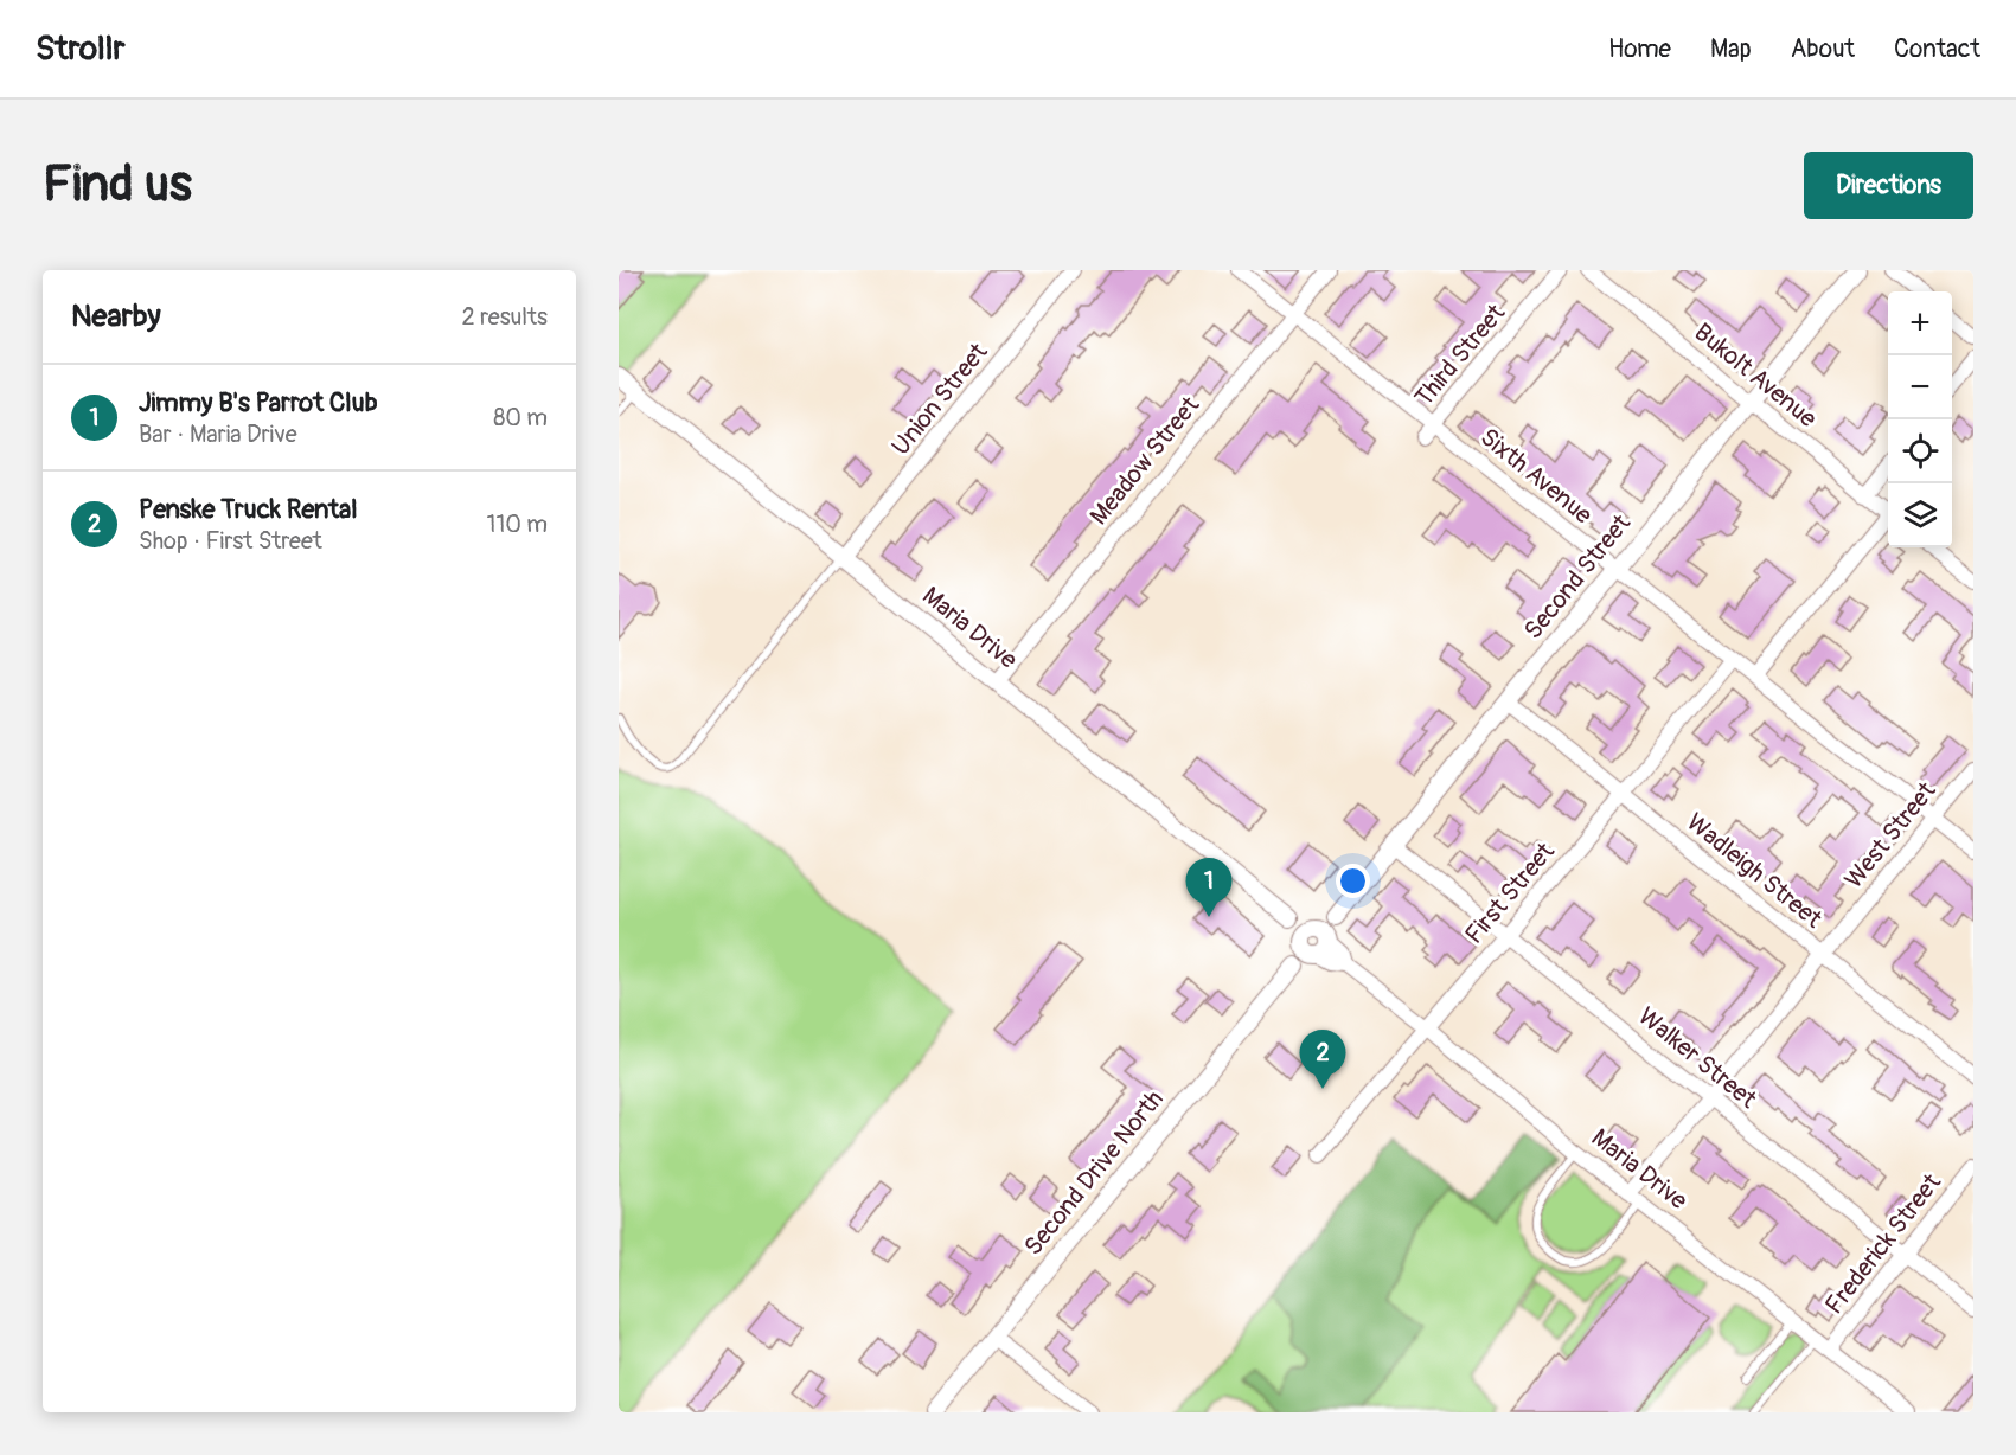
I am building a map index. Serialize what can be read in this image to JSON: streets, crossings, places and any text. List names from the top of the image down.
{
  "streets": {
    "street": [
      "Third Street",
      "Bukolt Avenue",
      "Union Street",
      "Meadow Street",
      "Sixth Avenue",
      "Second Street",
      "Maria Drive",
      "West Street",
      "Wadleigh Street",
      "First Street",
      "Walker Street",
      "Second Drive North",
      "Frederick Street"
    ]
  },
  "crossings": [
    ["Third Street", "Sixth Avenue"],
    ["Bukolt Avenue", "Second Street"],
    ["Union Street", "Maria Drive"],
    ["Meadow Street", "Sixth Avenue"],
    ["Meadow Street", "Maria Drive"],
    ["Sixth Avenue", "Second Street"],
    ["Sixth Avenue", "West Street"],
    ["Sixth Avenue", "First Street"],
    ["Second Street", "Maria Drive"],
    ["Second Street", "Wadleigh Street"],
    ["Second Street", "Walker Street"],
    ["Second Street", "Second Drive North"],
    ["Maria Drive", "West Street"],
    ["Maria Drive", "First Street"],
    ["Maria Drive", "Second Drive North"],
    ["Maria Drive", "Frederick Street"],
    ["West Street", "Wadleigh Street"],
    ["West Street", "Walker Street"],
    ["Wadleigh Street", "First Street"],
    ["First Street", "Walker Street"],
    ["Walker Street", "Frederick Street"]
  ],
  "page": {
    "header": "Strollr",
    "nav": [
      "Home",
      "Map",
      "About",
      "Contact"
    ],
    "buttons": "Directions",
    "title": "Find us",
    "heading": ["Nearby", "2 results"],
    "map_buttons": ["+", "−"],
    "list": [
      {
        "mark": "1",
        "name": "Jimmy B's Parrot Club",
        "note": "Bar · Maria Drive",
        "value": "80 m"
      },
      {
        "mark": "2",
        "name": "Penske Truck Rental",
        "note": "Shop · First Street",
        "value": "110 m"
      }
    ],
    "pins": ["1", "2"]
  }
}
